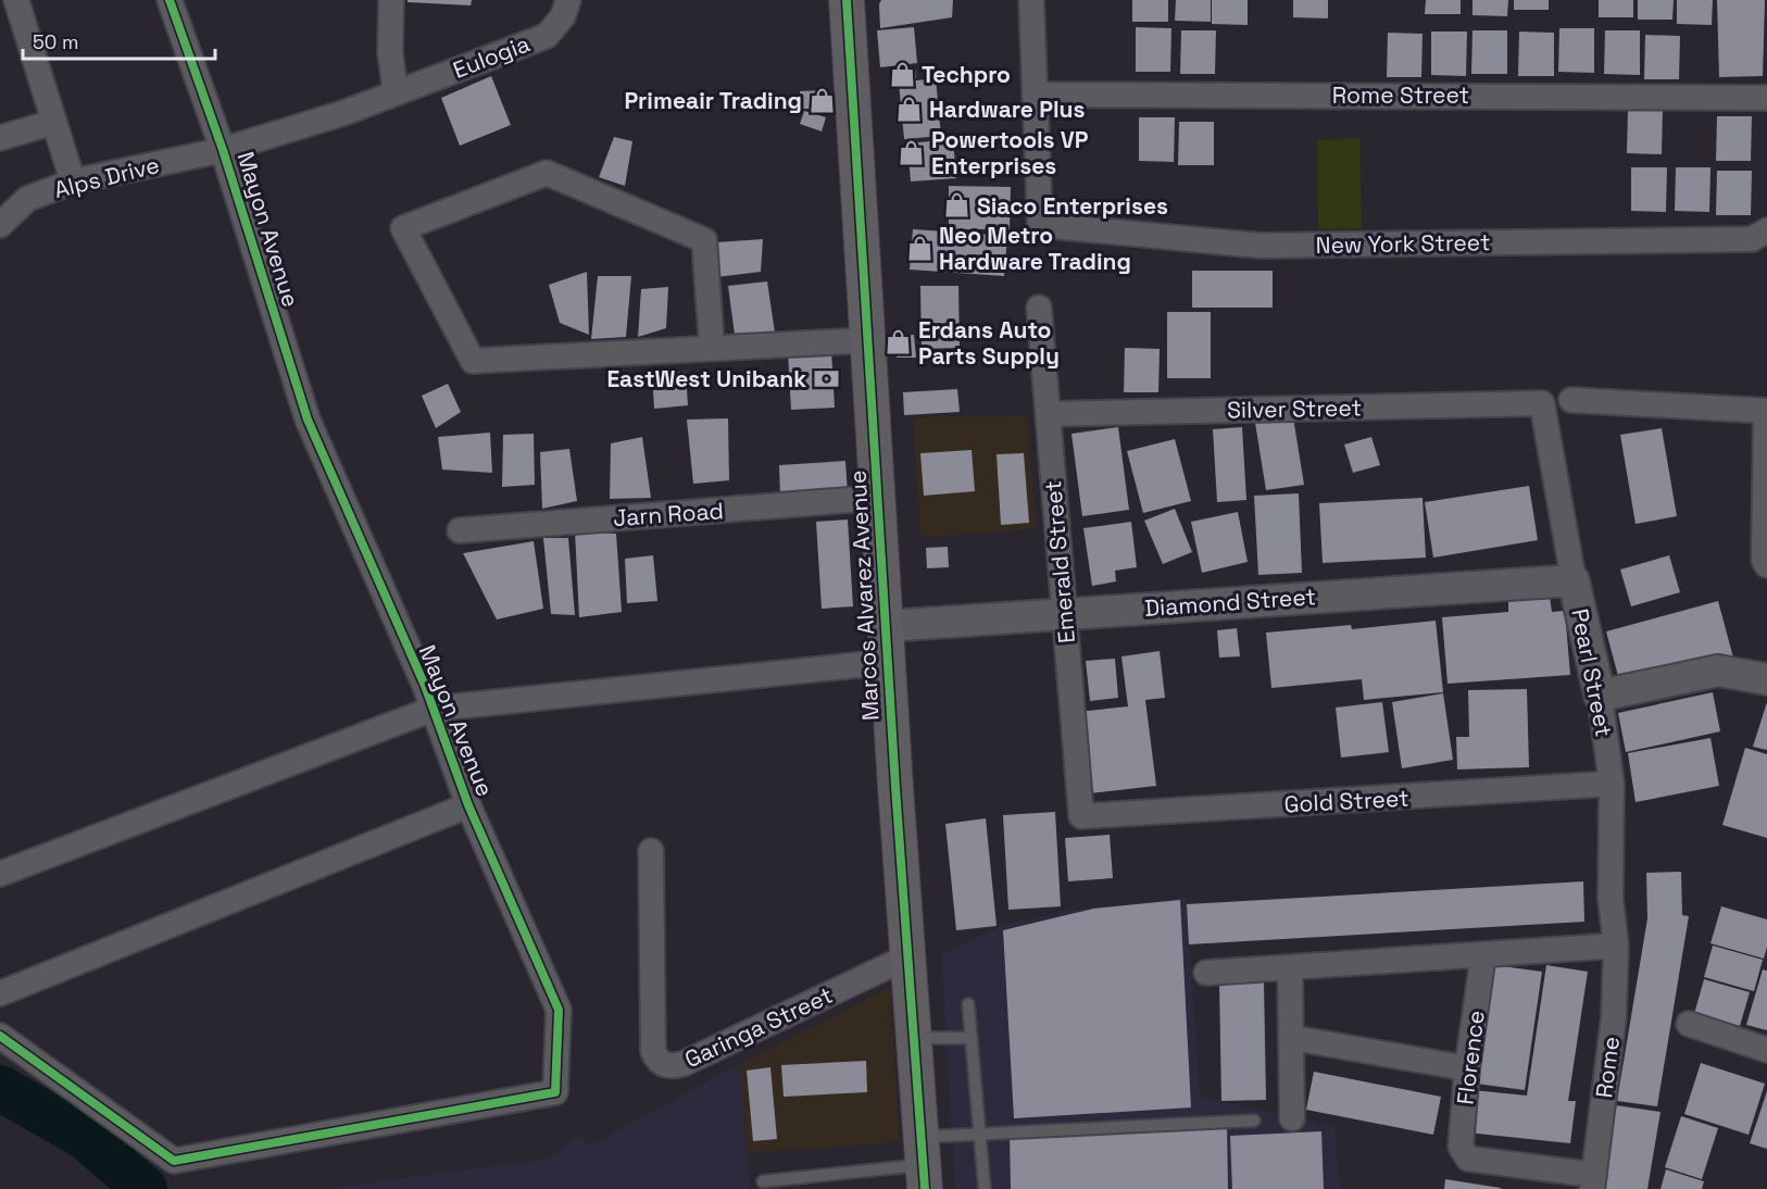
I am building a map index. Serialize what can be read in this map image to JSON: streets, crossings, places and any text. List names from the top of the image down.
{
  "streets": {
    "main road": ["Marcos Alvarez Avenue"],
    "street": [
      "Eulogia",
      "Rome Street",
      "Alps Drive",
      "Mayon Avenue",
      "New York Street",
      "Silver Street",
      "Jarn Road",
      "Emerald Street",
      "Diamond Street",
      "Pearl Street",
      "Gold Street",
      "Garinga Street",
      "Florence",
      "Rome"
    ]
  },
  "crossings": [
    ["Eulogia", "Alps Drive"],
    ["Eulogia", "Mayon Avenue"],
    ["Rome Street", "New York Street"],
    ["Alps Drive", "Mayon Avenue"],
    ["Silver Street", "Emerald Street"],
    ["Silver Street", "Pearl Street"],
    ["Jarn Road", "Marcos Alvarez Avenue"],
    ["Emerald Street", "Diamond Street"],
    ["Emerald Street", "Gold Street"],
    ["Marcos Alvarez Avenue", "Diamond Street"],
    ["Marcos Alvarez Avenue", "Garinga Street"],
    ["Diamond Street", "Pearl Street"],
    ["Pearl Street", "Gold Street"],
    ["Pearl Street", "Rome"],
    ["Florence", "Rome"]
  ],
  "places": {
    "shop": [
      "Techpro",
      "Primeair Trading",
      "Hardware Plus",
      "Powertools VP Enterprises",
      "Siaco Enterprises",
      "Neo Metro Hardware Trading",
      "Erdans Auto Parts Supply"
    ],
    "bank": ["EastWest Unibank"]
  },
  "scale_bar": "50 m"
}
